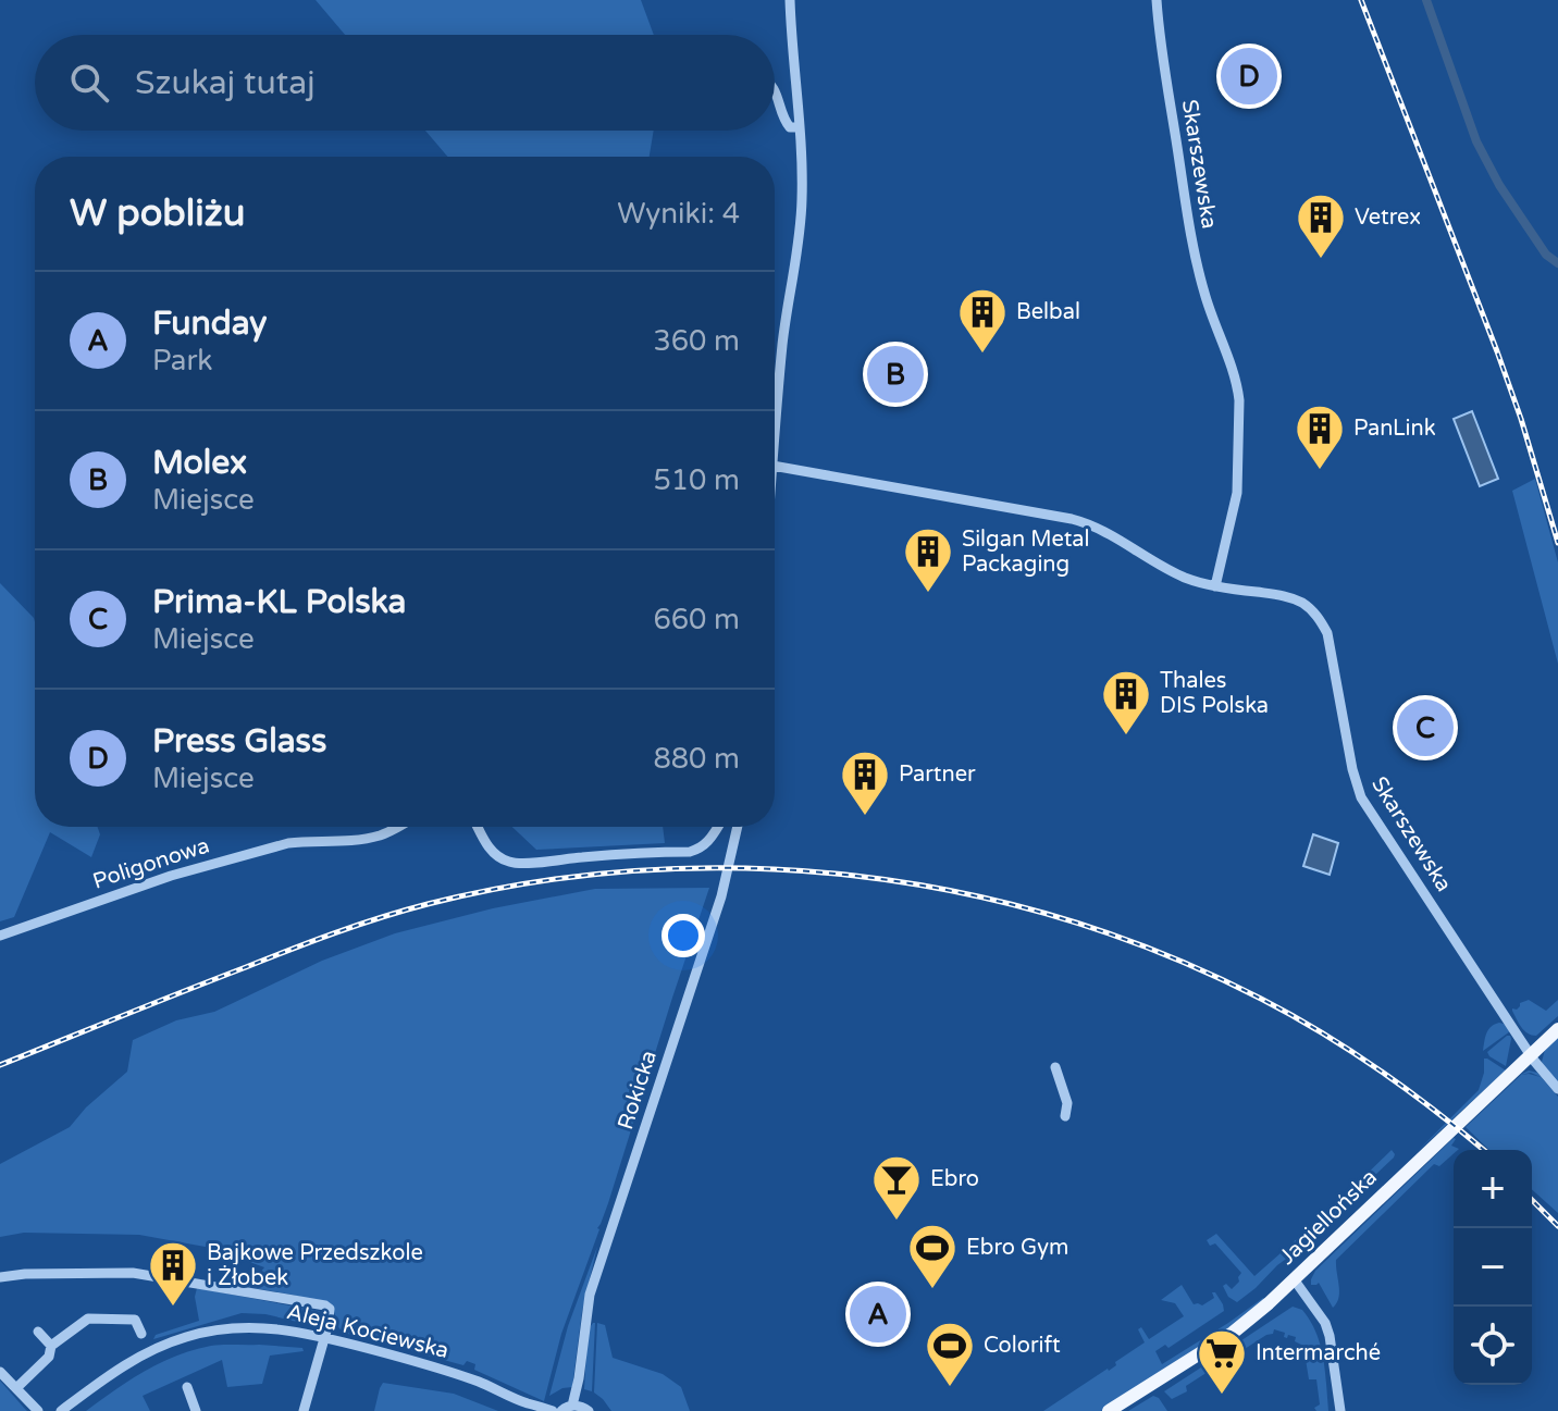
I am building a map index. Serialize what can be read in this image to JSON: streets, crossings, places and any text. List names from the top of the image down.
{
  "streets": {
    "main road": ["Jagiellońska"],
    "street": [
      "Skarszewska",
      "Poligonowa",
      "Rokicka",
      "Aleja Kociewska"
    ]
  },
  "crossings": [
    ["Skarszewska", "Jagiellońska"]
  ],
  "places": {
    "building": [
      "Vetrex",
      "Belbal",
      "PanLink",
      "Silgan Metal Packaging",
      "Thales DIS Polska",
      "Partner",
      "Bajkowe Przedszkole i Żłobek"
    ],
    "bar": ["Ebro"],
    "sports": ["Ebro Gym", "Colorift"],
    "supermarket": ["Intermarché"]
  },
  "page": {
    "search": "Szukaj tutaj",
    "pins": [
      "D",
      "B",
      "C",
      "A"
    ],
    "heading": ["W pobliżu", "Wyniki: 4"],
    "list": [
      {
        "mark": "A",
        "name": "Funday",
        "note": "Park",
        "value": "360 m"
      },
      {
        "mark": "B",
        "name": "Molex",
        "note": "Miejsce",
        "value": "510 m"
      },
      {
        "mark": "C",
        "name": "Prima-KL Polska",
        "note": "Miejsce",
        "value": "660 m"
      },
      {
        "mark": "D",
        "name": "Press Glass",
        "note": "Miejsce",
        "value": "880 m"
      }
    ],
    "map_buttons": ["+", "−"]
  }
}
